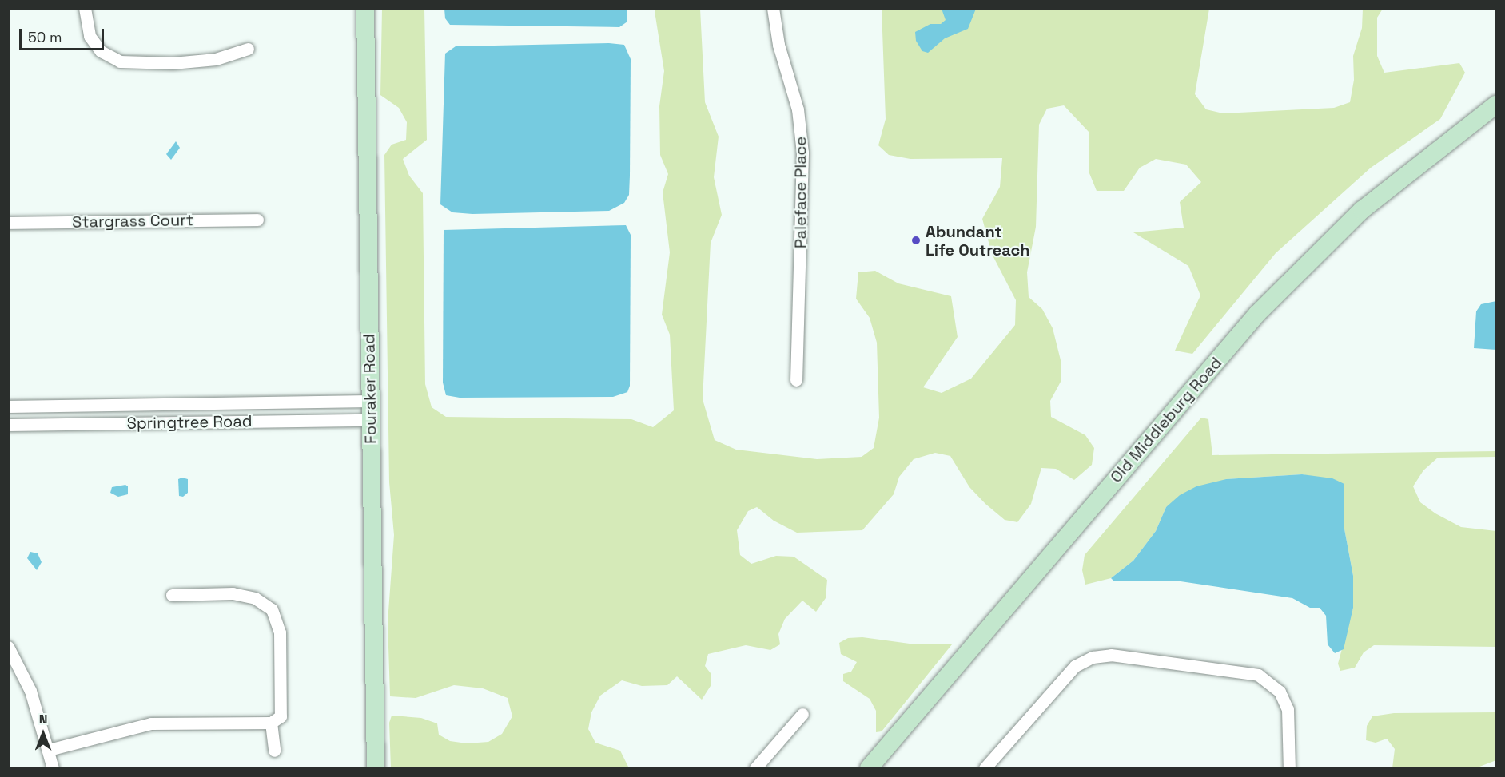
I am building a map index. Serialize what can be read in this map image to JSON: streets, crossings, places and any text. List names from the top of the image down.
{
  "streets": {
    "main road": ["Fouraker Road", "Old Middleburg Road"],
    "street": ["Paleface Place", "Stargrass Court", "Springtree Road"]
  },
  "crossings": [
    ["Fouraker Road", "Springtree Road"]
  ],
  "places": ["Abundant Life Outreach"],
  "scale_bar": "50 m",
  "north": "top"
}
